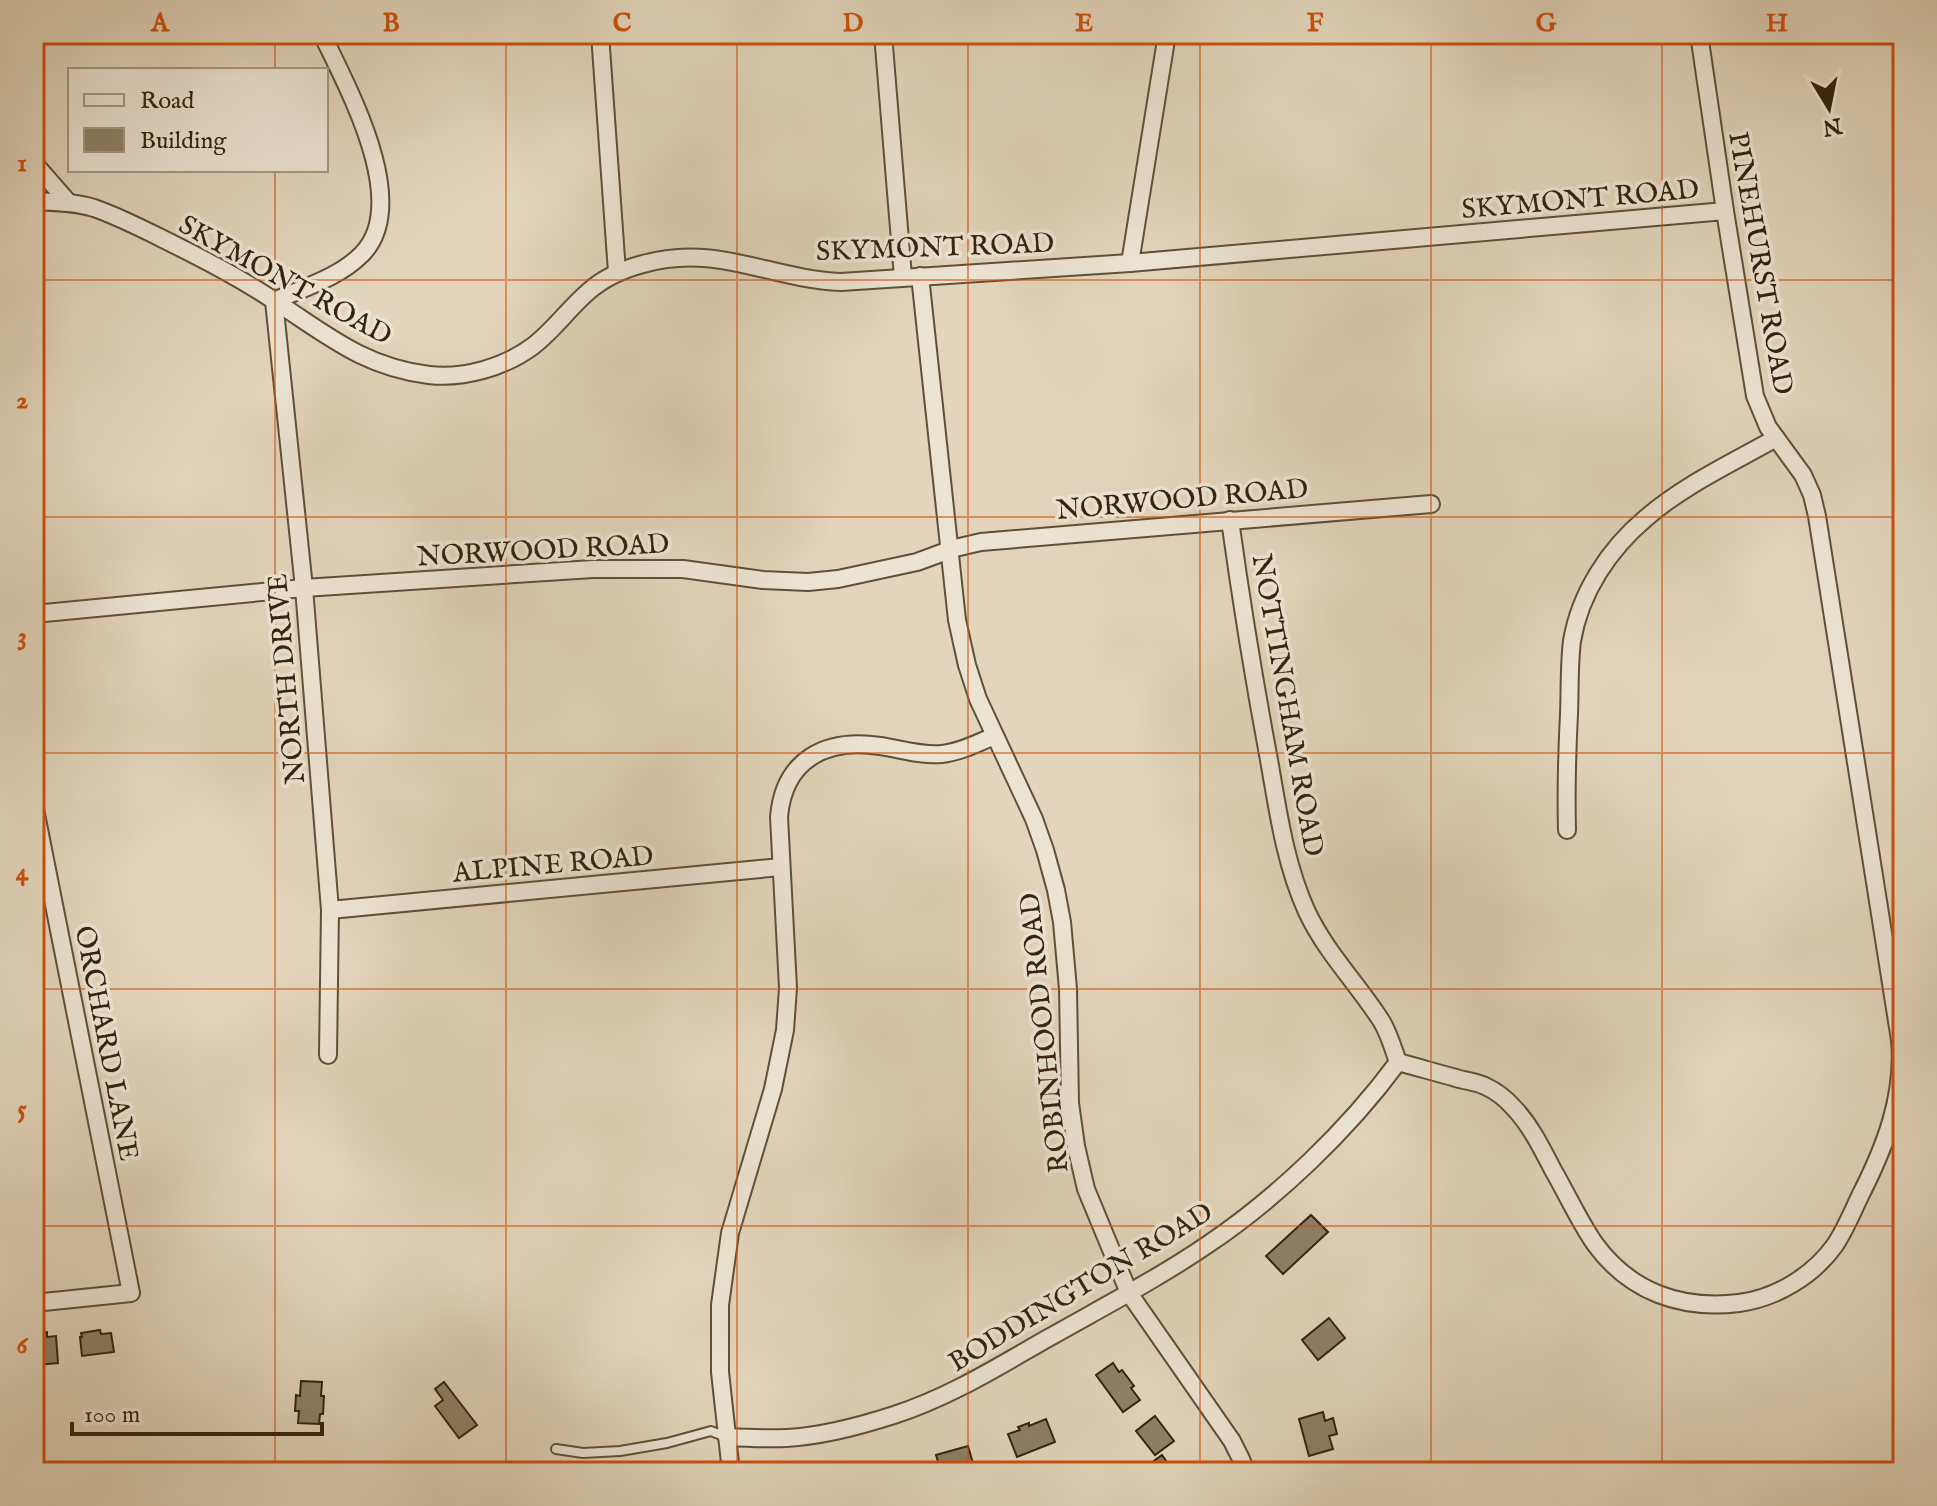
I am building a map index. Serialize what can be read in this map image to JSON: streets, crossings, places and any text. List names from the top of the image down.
{
  "streets": {
    "street": [
      "SKYMONT ROAD",
      "PINEHURST ROAD",
      "NORWOOD ROAD",
      "NORTH DRIVE",
      "NOTTINGHAM ROAD",
      "ALPINE ROAD",
      "ROBINHOOD ROAD",
      "ORCHARD LANE",
      "BODDINGTON ROAD"
    ]
  },
  "crossings": [
    ["SKYMONT ROAD", "PINEHURST ROAD"],
    ["SKYMONT ROAD", "NORTH DRIVE"],
    ["SKYMONT ROAD", "ROBINHOOD ROAD"],
    ["PINEHURST ROAD", "NOTTINGHAM ROAD"],
    ["PINEHURST ROAD", "BODDINGTON ROAD"],
    ["NORWOOD ROAD", "NORTH DRIVE"],
    ["NORWOOD ROAD", "NOTTINGHAM ROAD"],
    ["NORWOOD ROAD", "ROBINHOOD ROAD"],
    ["NORTH DRIVE", "ALPINE ROAD"],
    ["NOTTINGHAM ROAD", "BODDINGTON ROAD"],
    ["ROBINHOOD ROAD", "BODDINGTON ROAD"]
  ],
  "legend": ["Road", "Building"],
  "scale_bar": "100 m",
  "north": "bottom",
  "grid": {
    "columns": [
      "A",
      "B",
      "C",
      "D",
      "E",
      "F",
      "G",
      "H"
    ],
    "rows": [
      "1",
      "2",
      "3",
      "4",
      "5",
      "6"
    ]
  }
}
